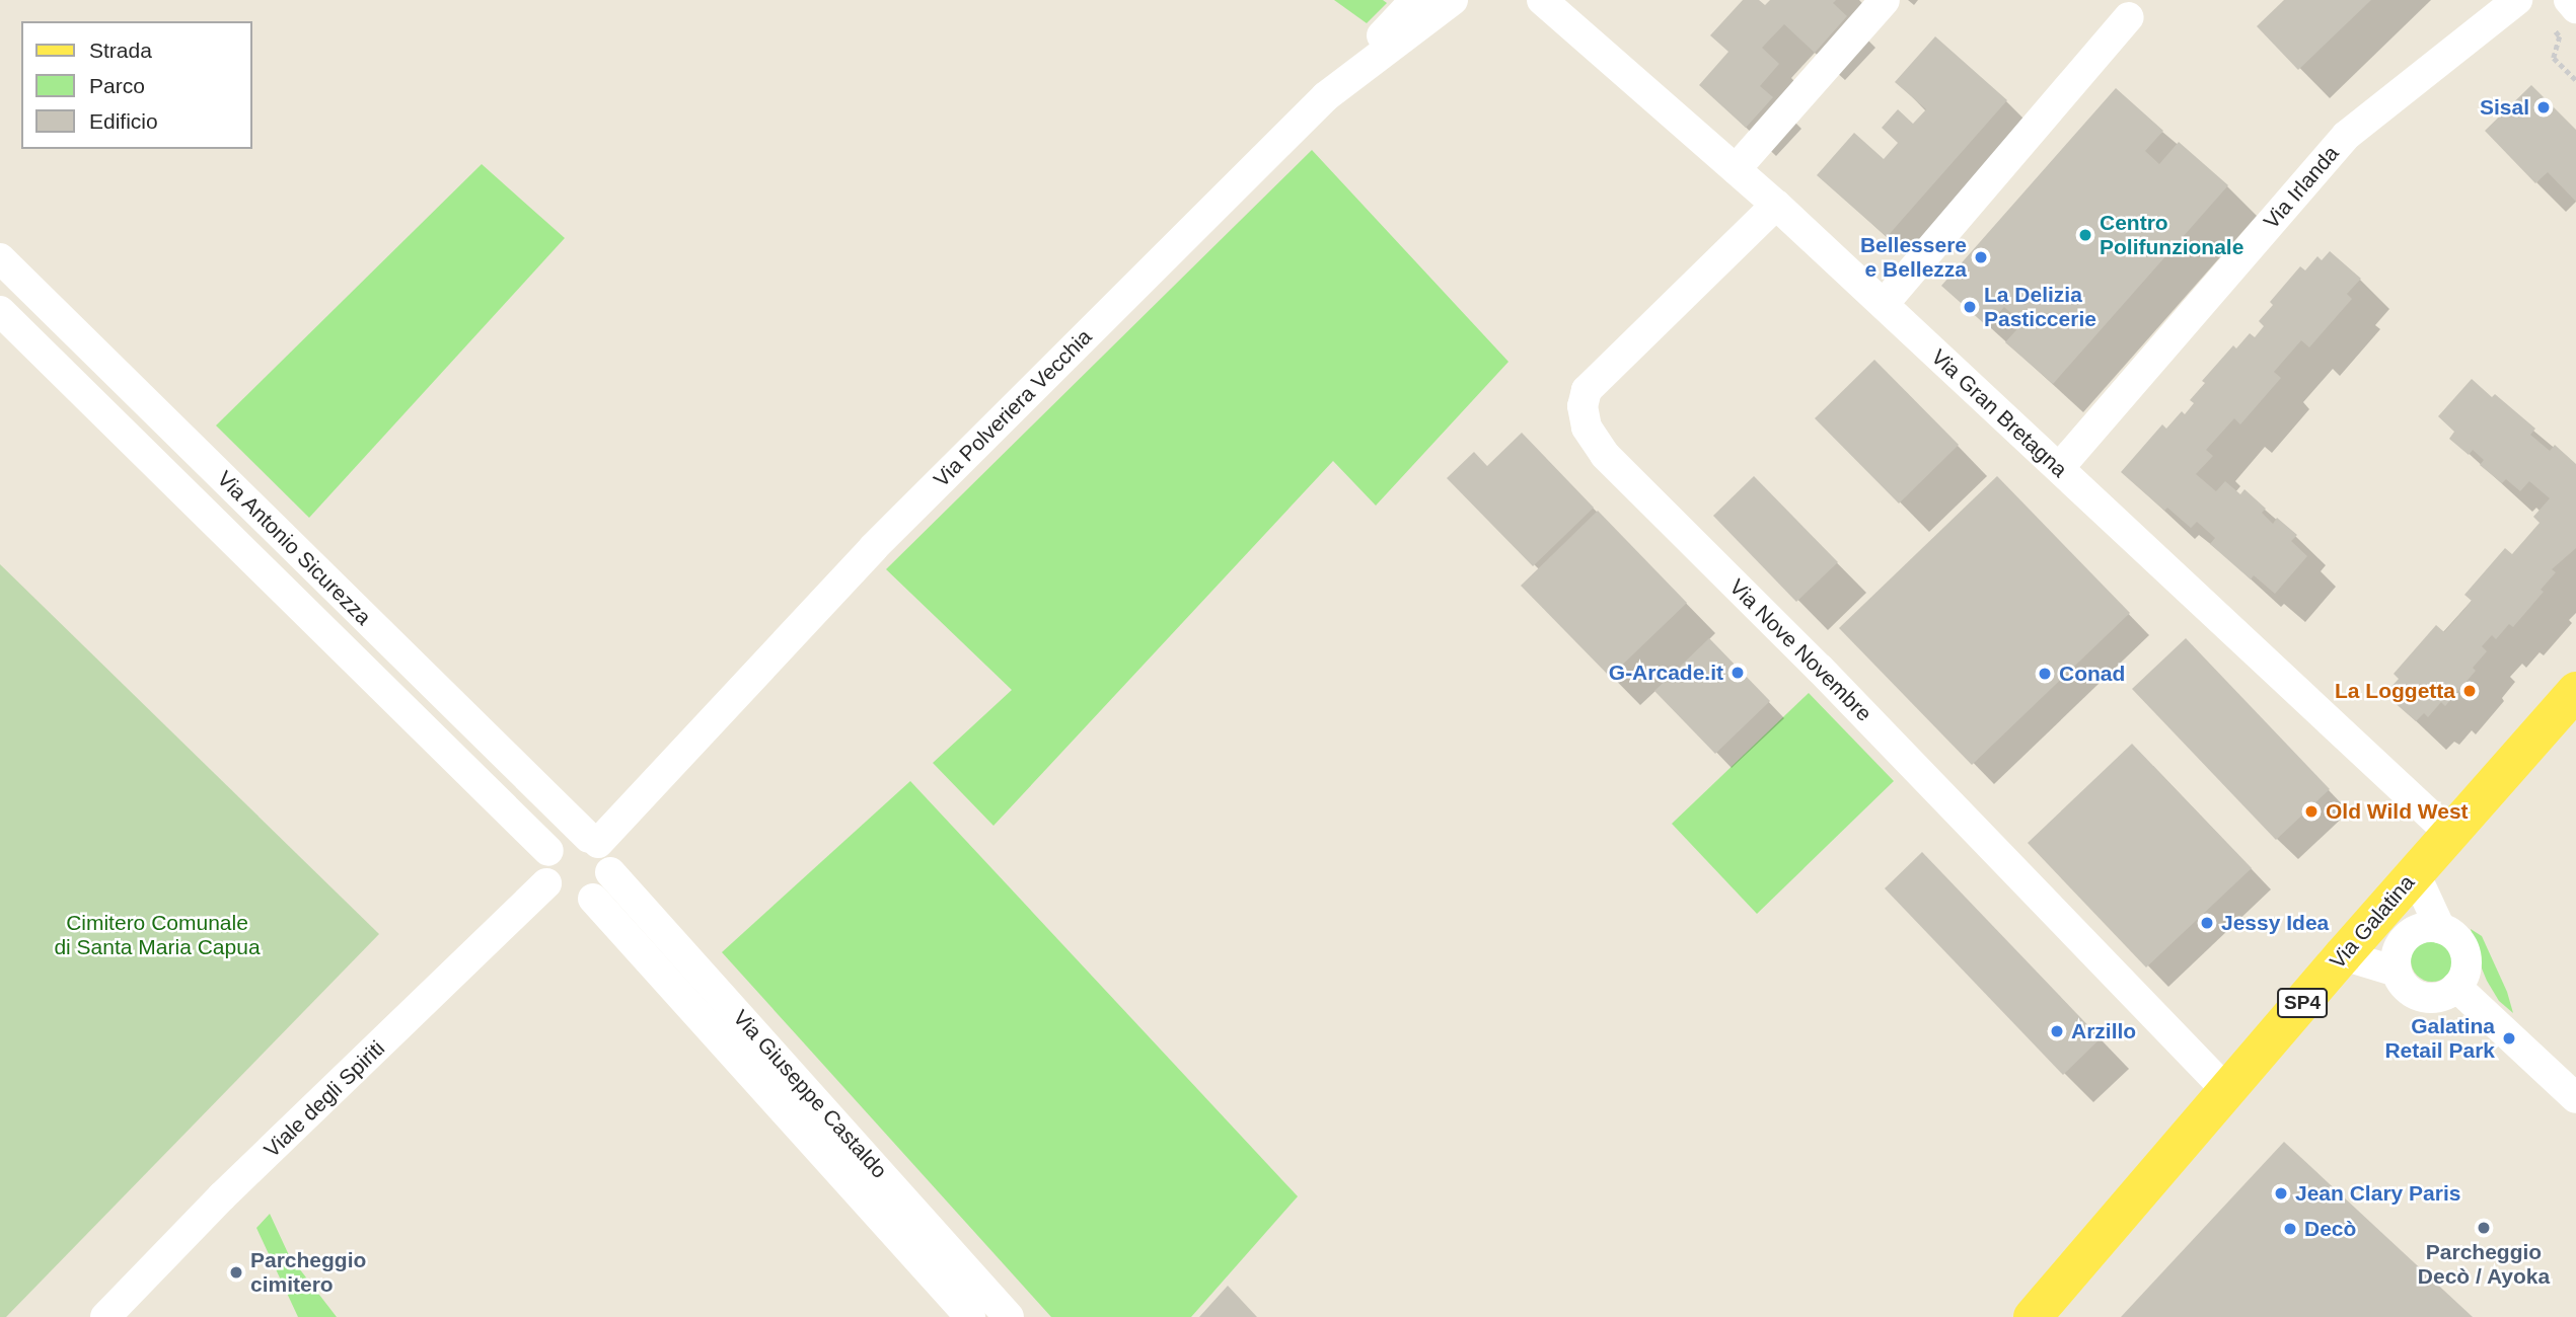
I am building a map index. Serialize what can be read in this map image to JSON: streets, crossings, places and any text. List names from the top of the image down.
{
  "streets": {
    "main road": ["Via Galatina", "SP4"],
    "street": [
      "Via Irlanda",
      "Via Polveriera Vecchia",
      "Via Gran Bretagna",
      "Via Antonio Sicurezza",
      "Via Nove Novembre",
      "Via Giuseppe Castaldo",
      "Viale degli Spiriti"
    ]
  },
  "crossings": [
    ["Via Irlanda", "Via Gran Bretagna"],
    ["Via Polveriera Vecchia", "Via Antonio Sicurezza"],
    ["Via Polveriera Vecchia", "Via Giuseppe Castaldo"],
    ["Via Polveriera Vecchia", "Viale degli Spiriti"],
    ["Via Gran Bretagna", "Via Nove Novembre"],
    ["Via Gran Bretagna", "Via Galatina"],
    ["Via Antonio Sicurezza", "Via Giuseppe Castaldo"],
    ["Via Antonio Sicurezza", "Viale degli Spiriti"],
    ["Via Nove Novembre", "Via Galatina"],
    ["Via Giuseppe Castaldo", "Viale degli Spiriti"]
  ],
  "parks": ["Cimitero Comunale di Santa Maria Capua"],
  "places": [
    "Sisal",
    "Centro Polifunzionale",
    "Bellessere e Bellezza",
    "La Delizia Pasticcerie",
    "G-Arcade.it",
    "Conad",
    "La Loggetta",
    "Old Wild West",
    "Jessy Idea",
    "Arzillo",
    "Galatina Retail Park",
    "Jean Clary Paris",
    "Parcheggio Decò / Ayoka",
    "Decò",
    "Parcheggio cimitero"
  ],
  "legend": ["Strada", "Parco", "Edificio"]
}
